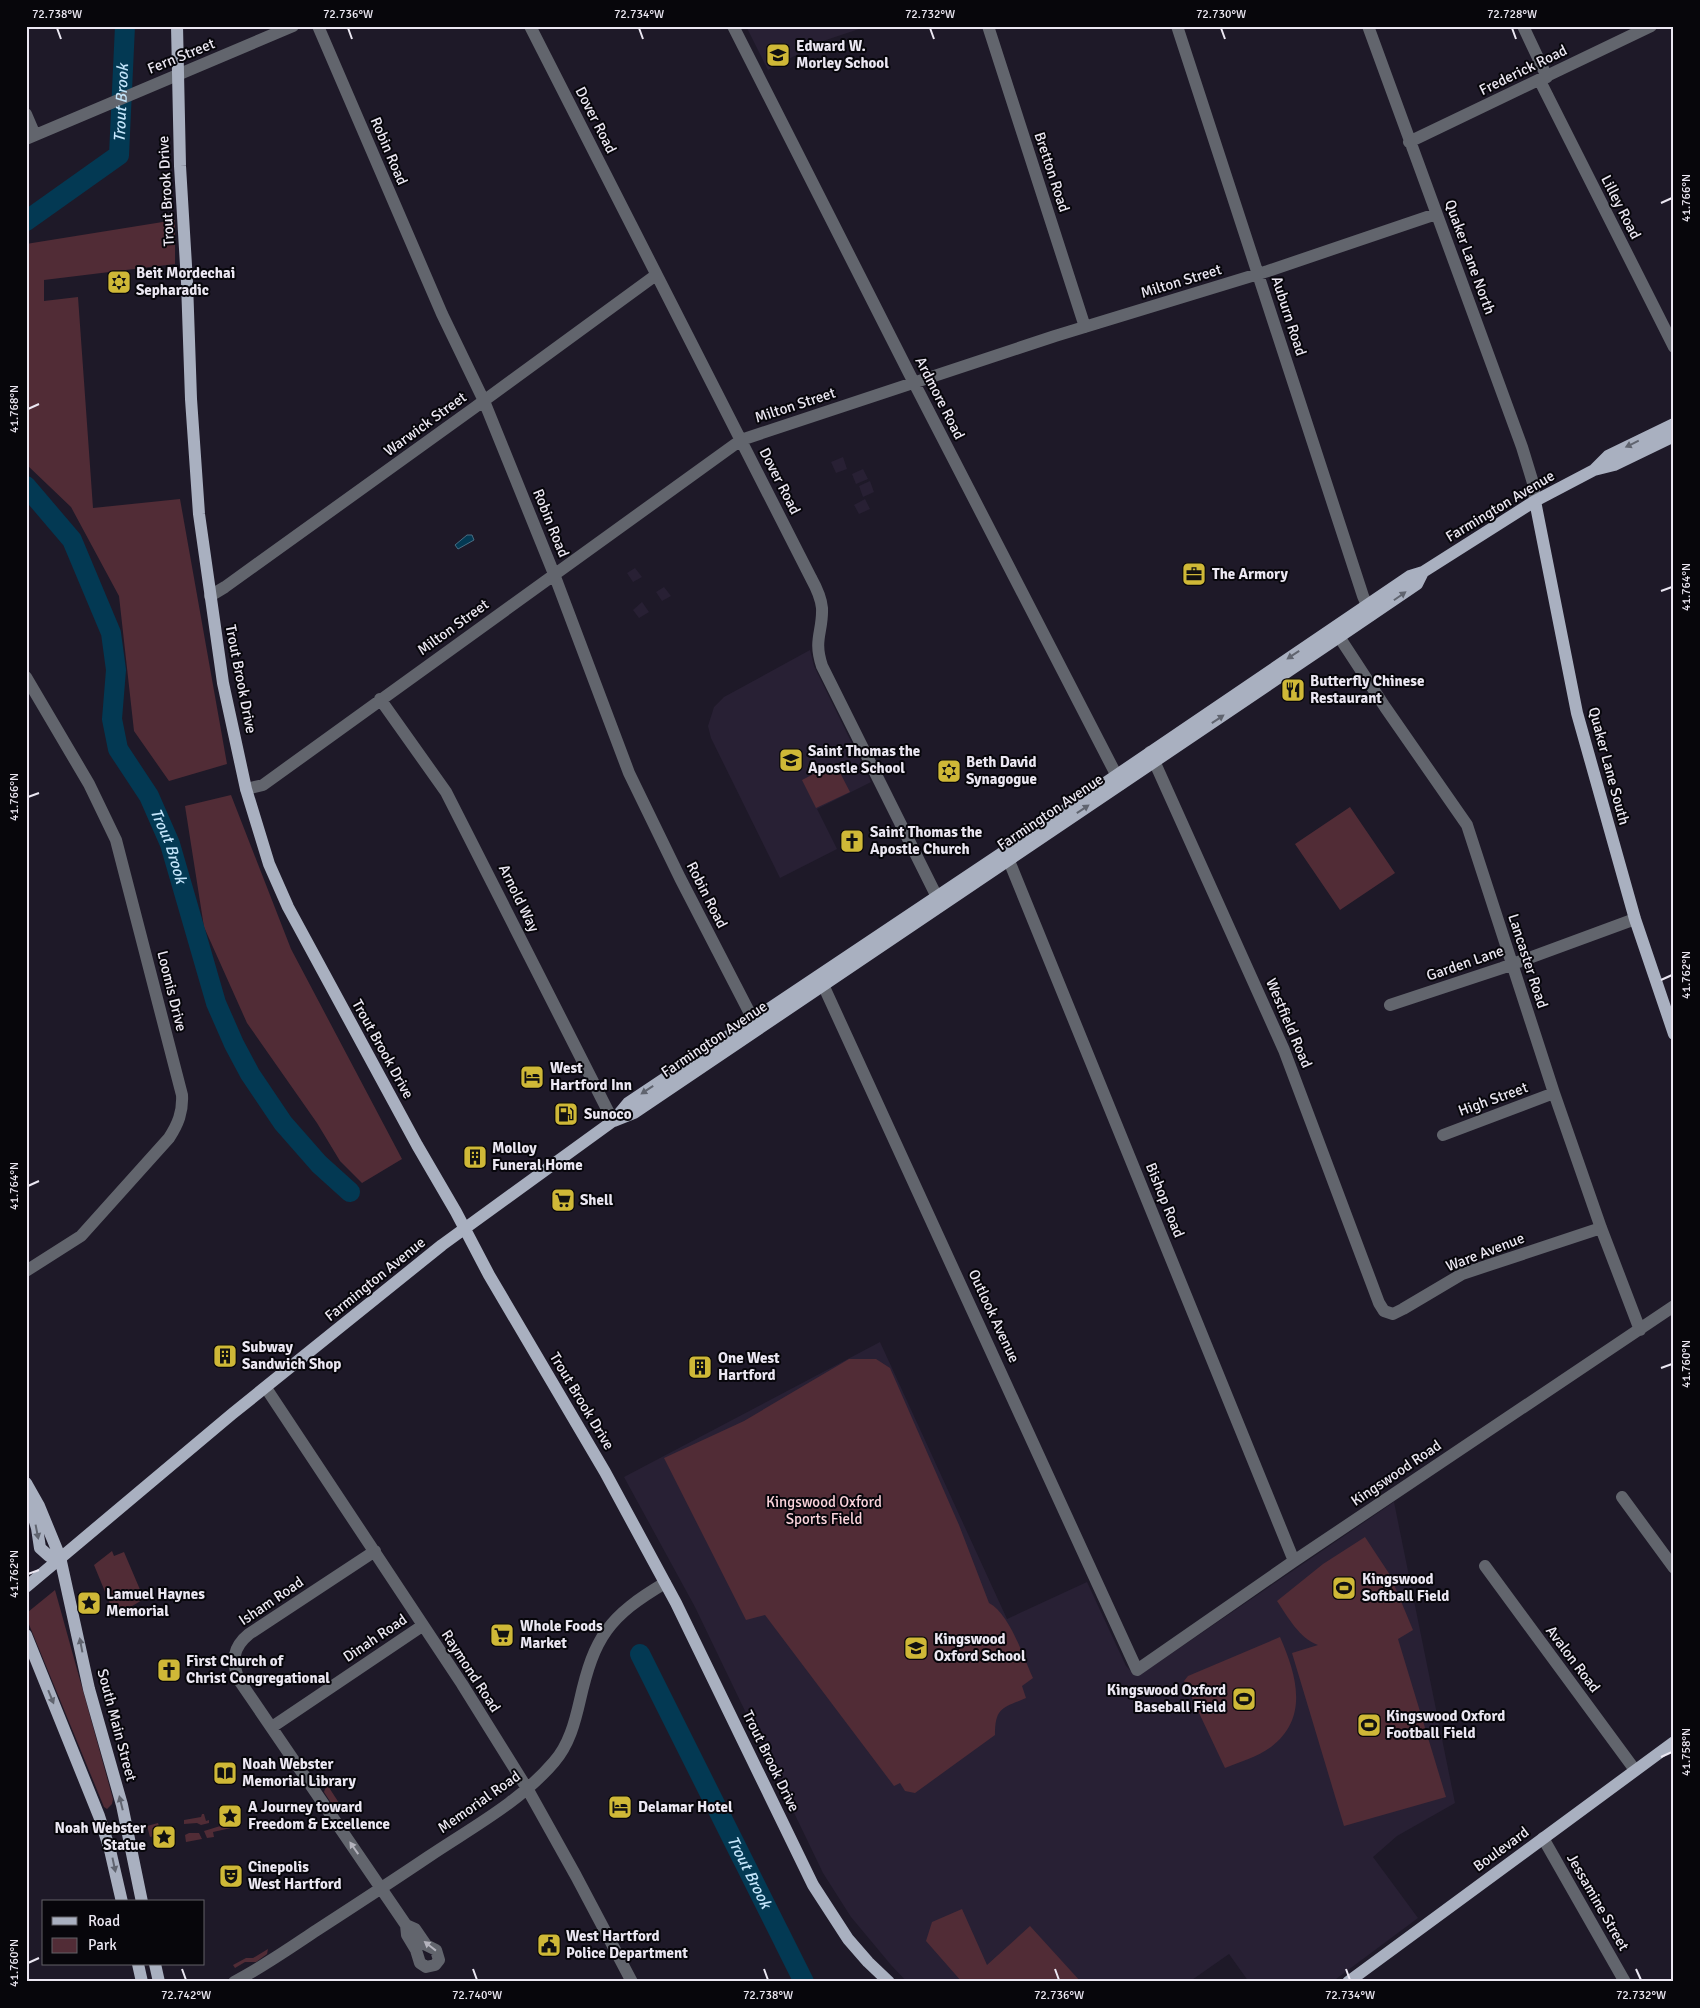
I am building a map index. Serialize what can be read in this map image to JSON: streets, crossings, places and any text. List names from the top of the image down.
{
  "streets": {
    "main road": [
      "Trout Brook Drive",
      "Farmington Avenue",
      "Quaker Lane South",
      "South Main Street",
      "Boulevard"
    ],
    "street": [
      "Fern Street",
      "Frederick Road",
      "Dover Road",
      "Robin Road",
      "Bretton Road",
      "Lilley Road",
      "Quaker Lane North",
      "Milton Street",
      "Auburn Road",
      "Ardmore Road",
      "Warwick Street",
      "Arnold Way",
      "Lancaster Road",
      "Garden Lane",
      "Loomis Drive",
      "Westfield Road",
      "High Street",
      "Bishop Road",
      "Ware Avenue",
      "Outlook Avenue",
      "Kingswood Road",
      "Isham Road",
      "Dinah Road",
      "Avalon Road",
      "Raymond Road",
      "Memorial Road",
      "Jessamine Street"
    ]
  },
  "crossings": [
    ["Fern Street", "Trout Brook Drive"],
    ["Frederick Road", "Lilley Road"],
    ["Frederick Road", "Quaker Lane North"],
    ["Dover Road", "Milton Street"],
    ["Dover Road", "Warwick Street"],
    ["Dover Road", "Farmington Avenue"],
    ["Robin Road", "Milton Street"],
    ["Robin Road", "Warwick Street"],
    ["Robin Road", "Farmington Avenue"],
    ["Bretton Road", "Milton Street"],
    ["Trout Brook Drive", "Milton Street"],
    ["Trout Brook Drive", "Warwick Street"],
    ["Trout Brook Drive", "Farmington Avenue"],
    ["Trout Brook Drive", "Memorial Road"],
    ["Quaker Lane North", "Milton Street"],
    ["Quaker Lane North", "Farmington Avenue"],
    ["Quaker Lane North", "Quaker Lane South"],
    ["Milton Street", "Auburn Road"],
    ["Milton Street", "Ardmore Road"],
    ["Milton Street", "Arnold Way"],
    ["Auburn Road", "Farmington Avenue"],
    ["Ardmore Road", "Farmington Avenue"],
    ["Farmington Avenue", "Quaker Lane South"],
    ["Farmington Avenue", "Arnold Way"],
    ["Farmington Avenue", "Lancaster Road"],
    ["Farmington Avenue", "Westfield Road"],
    ["Farmington Avenue", "Bishop Road"],
    ["Farmington Avenue", "Outlook Avenue"],
    ["Farmington Avenue", "Raymond Road"],
    ["Farmington Avenue", "South Main Street"],
    ["Quaker Lane South", "Garden Lane"],
    ["Lancaster Road", "Garden Lane"],
    ["Lancaster Road", "High Street"],
    ["Lancaster Road", "Ware Avenue"],
    ["Lancaster Road", "Kingswood Road"],
    ["Westfield Road", "Ware Avenue"],
    ["Bishop Road", "Kingswood Road"],
    ["Outlook Avenue", "Kingswood Road"],
    ["Isham Road", "Dinah Road"],
    ["Isham Road", "Raymond Road"],
    ["Isham Road", "Memorial Road"],
    ["Dinah Road", "Raymond Road"],
    ["Avalon Road", "Boulevard"],
    ["Raymond Road", "Memorial Road"],
    ["Boulevard", "Jessamine Street"]
  ],
  "one_way": ["Isham Road"],
  "water": ["Trout Brook"],
  "parks": ["Kingswood Oxford Sports Field"],
  "places": {
    "school or university": ["Edward W. Morley School", "Saint Thomas the Apostle School", "Kingswood Oxford School"],
    "synagogue": ["Beit Mordechai Sepharadic", "Beth David Synagogue"],
    "office": ["The Armory"],
    "restaurant": ["Butterfly Chinese Restaurant"],
    "church": ["Saint Thomas the Apostle Church", "First Church of Christ Congregational"],
    "hotel": ["West Hartford Inn", "Delamar Hotel"],
    "fuel station": ["Sunoco"],
    "building": ["Molloy Funeral Home", "Subway Sandwich Shop", "One West Hartford"],
    "supermarket": ["Shell", "Whole Foods Market"],
    "sports": ["Kingswood Softball Field", "Kingswood Oxford Baseball Field", "Kingswood Oxford Football Field"],
    "place": ["Lamuel Haynes Memorial", "A Journey toward Freedom & Excellence", "Noah Webster Statue"],
    "library": ["Noah Webster Memorial Library"],
    "theatre": ["Cinepolis West Hartford"],
    "public building": ["West Hartford Police Department"]
  },
  "legend": ["Road", "Park"],
  "coordinates": [
    "72.738°W",
    "72.736°W",
    "72.734°W",
    "72.732°W",
    "72.730°W",
    "72.728°W",
    "41.766°N",
    "41.768°N",
    "41.764°N",
    "41.762°N",
    "41.760°N",
    "41.758°N",
    "72.742°W",
    "72.740°W"
  ]
}
